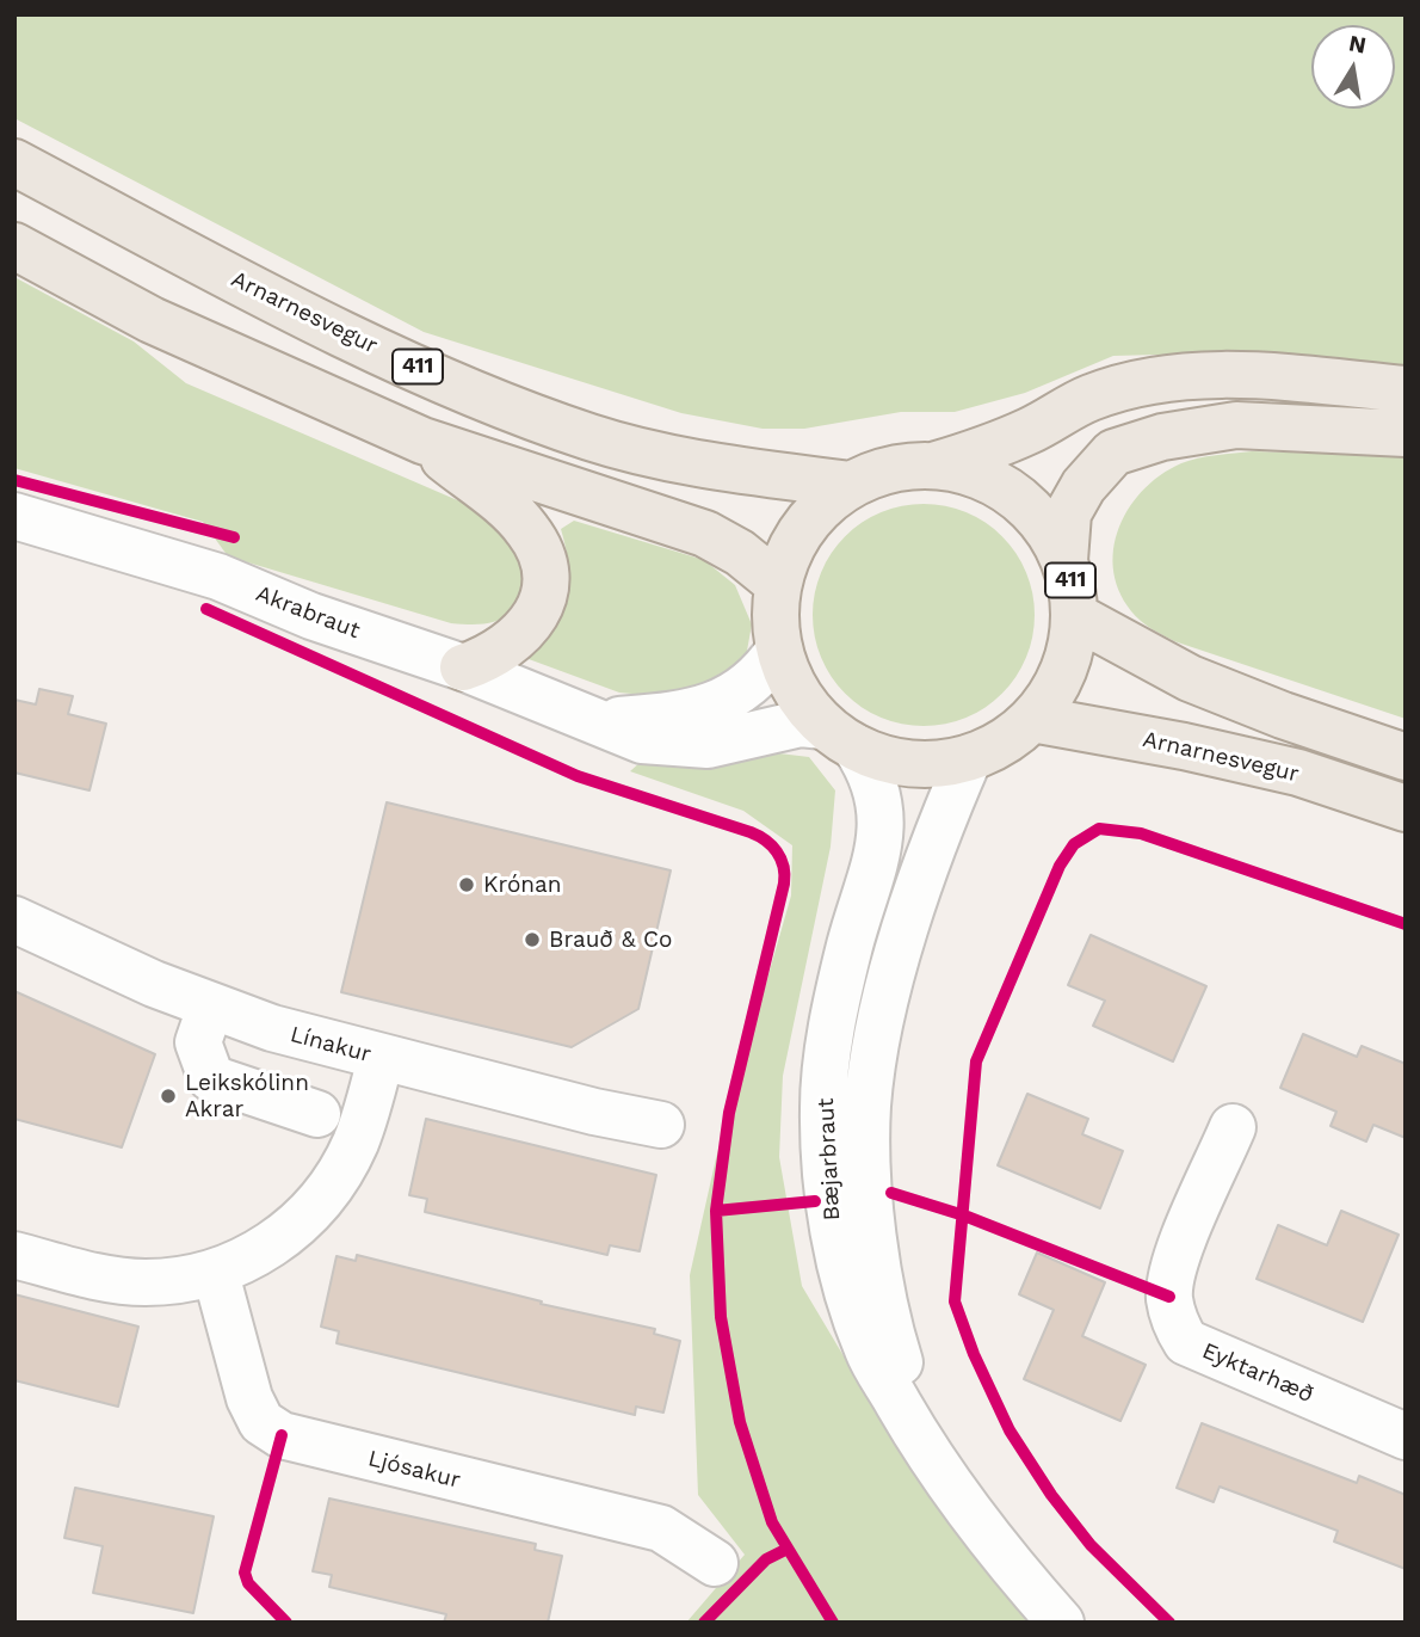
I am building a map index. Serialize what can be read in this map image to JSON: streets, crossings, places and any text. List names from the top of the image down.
{
  "streets": {
    "main road": ["Arnarnesvegur", "411"],
    "street": [
      "Akrabraut",
      "Línakur",
      "Bæjarbraut",
      "Eyktarhæð",
      "Ljósakur"
    ]
  },
  "crossings": [
    ["Arnarnesvegur", "411"],
    ["Arnarnesvegur", "Akrabraut"],
    ["Arnarnesvegur", "Bæjarbraut"],
    ["411", "Akrabraut"],
    ["411", "Bæjarbraut"],
    ["Akrabraut", "Bæjarbraut"]
  ],
  "places": ["Krónan", "Brauð & Co", "Leikskólinn Akrar"],
  "north": "top"
}
